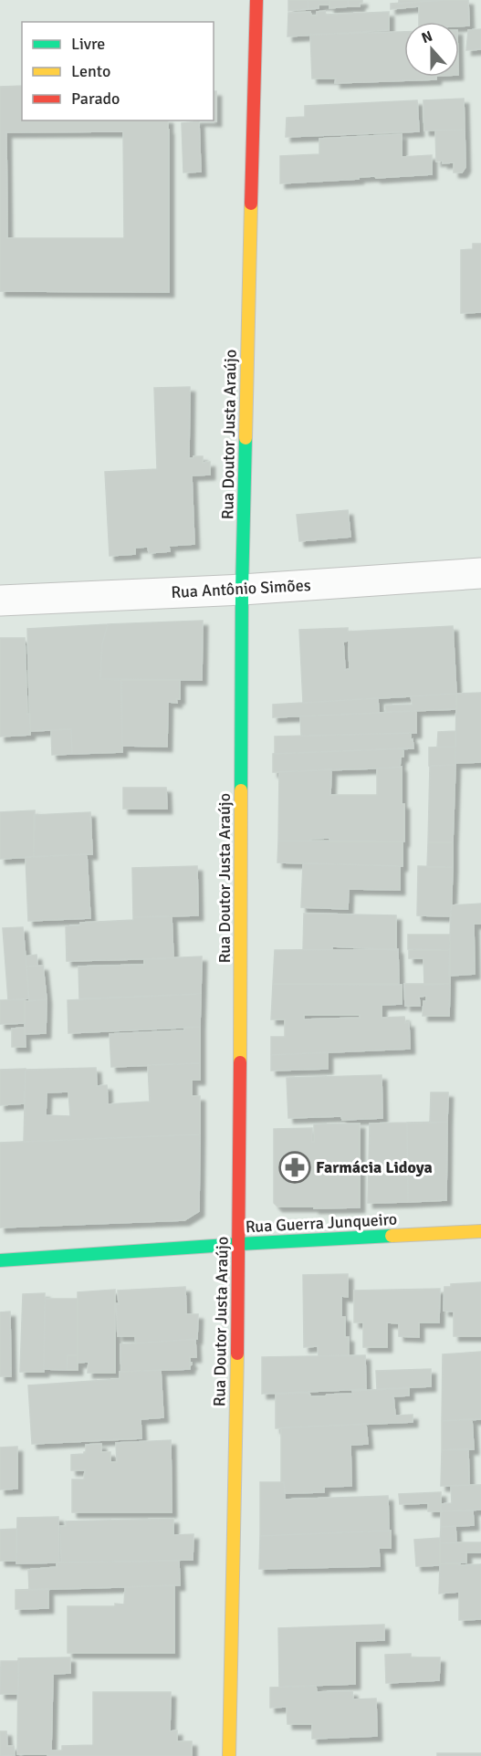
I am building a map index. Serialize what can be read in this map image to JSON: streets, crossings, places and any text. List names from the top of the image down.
{
  "streets": {
    "street": ["Rua Doutor Justa Araújo", "Rua Antônio Simões", "Rua Guerra Junqueiro"]
  },
  "crossings": [
    ["Rua Doutor Justa Araújo", "Rua Antônio Simões"],
    ["Rua Doutor Justa Araújo", "Rua Guerra Junqueiro"]
  ],
  "places": {
    "pharmacy": ["Farmácia Lidoya"]
  },
  "legend": ["Livre", "Lento", "Parado"],
  "north": "top"
}
